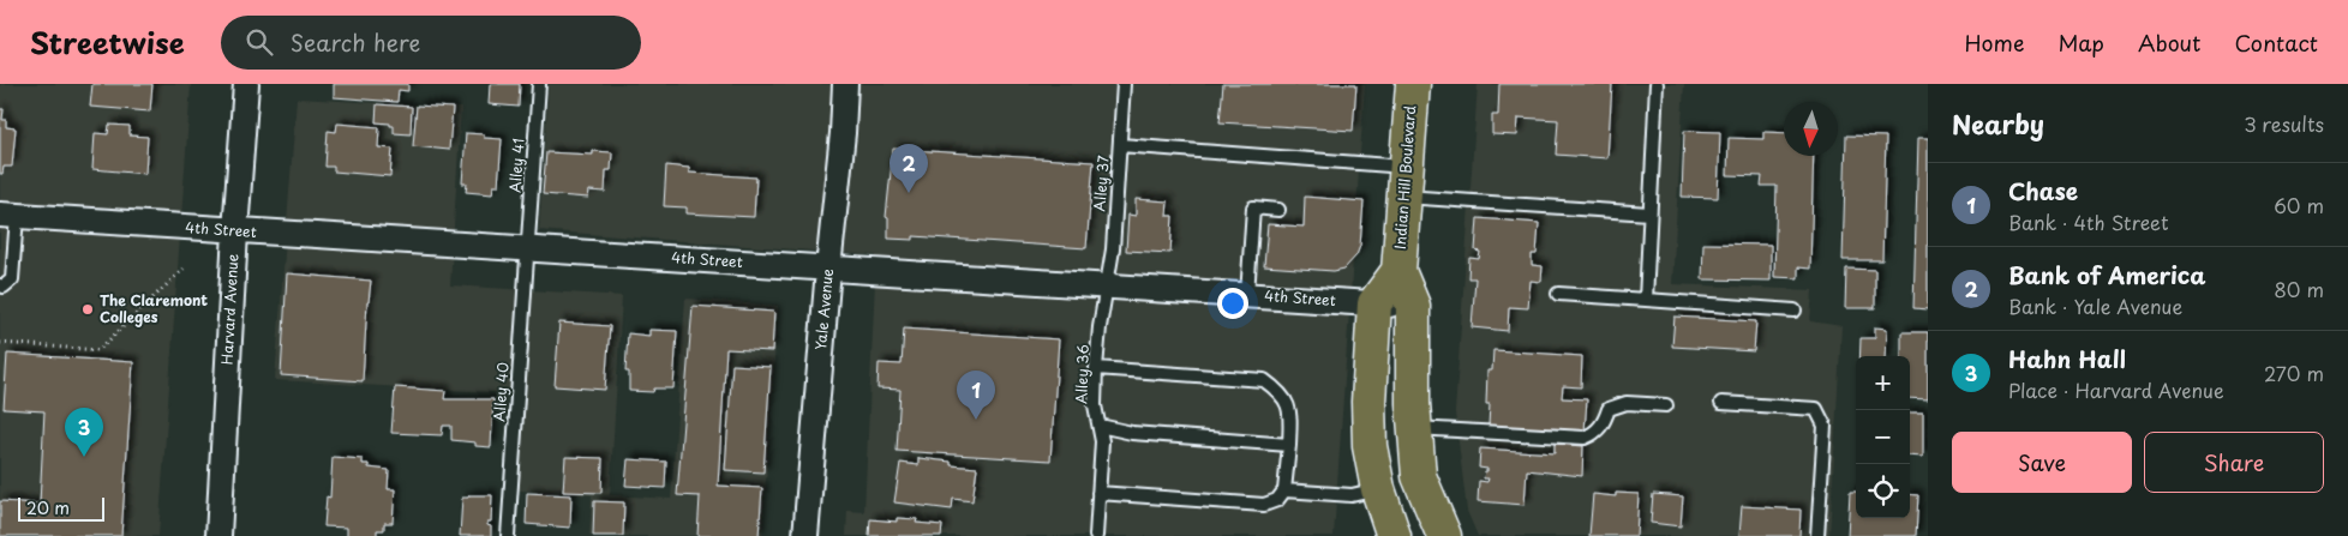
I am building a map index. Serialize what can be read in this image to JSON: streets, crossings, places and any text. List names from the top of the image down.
{
  "streets": {
    "main road": ["Indian Hill Boulevard"],
    "street": ["4th Street", "Harvard Avenue", "Yale Avenue"],
    "lane": [
      "Alley 41",
      "Alley 37",
      "Alley 36",
      "Alley 40"
    ]
  },
  "crossings": [
    ["Alley 41", "4th Street"],
    ["Alley 41", "Alley 40"],
    ["Indian Hill Boulevard", "4th Street"],
    ["Alley 37", "4th Street"],
    ["Alley 37", "Alley 36"],
    ["4th Street", "Harvard Avenue"],
    ["4th Street", "Yale Avenue"],
    ["4th Street", "Alley 36"],
    ["4th Street", "Alley 40"]
  ],
  "places": ["The Claremont Colleges"],
  "scale_bar": "20 m",
  "north": "bottom",
  "page": {
    "header": "Streetwise",
    "search": "Search here",
    "nav": [
      "Home",
      "Map",
      "About",
      "Contact"
    ],
    "heading": ["Nearby", "3 results"],
    "pins": ["2", "1", "3"],
    "list": [
      {
        "mark": "1",
        "name": "Chase",
        "note": "Bank · 4th Street",
        "value": "60 m"
      },
      {
        "mark": "2",
        "name": "Bank of America",
        "note": "Bank · Yale Avenue",
        "value": "80 m"
      },
      {
        "mark": "3",
        "name": "Hahn Hall",
        "note": "Place · Harvard Avenue",
        "value": "270 m"
      }
    ],
    "map_buttons": ["+", "−"],
    "buttons": ["Save", "Share"],
    "scale": "20 m"
  }
}
